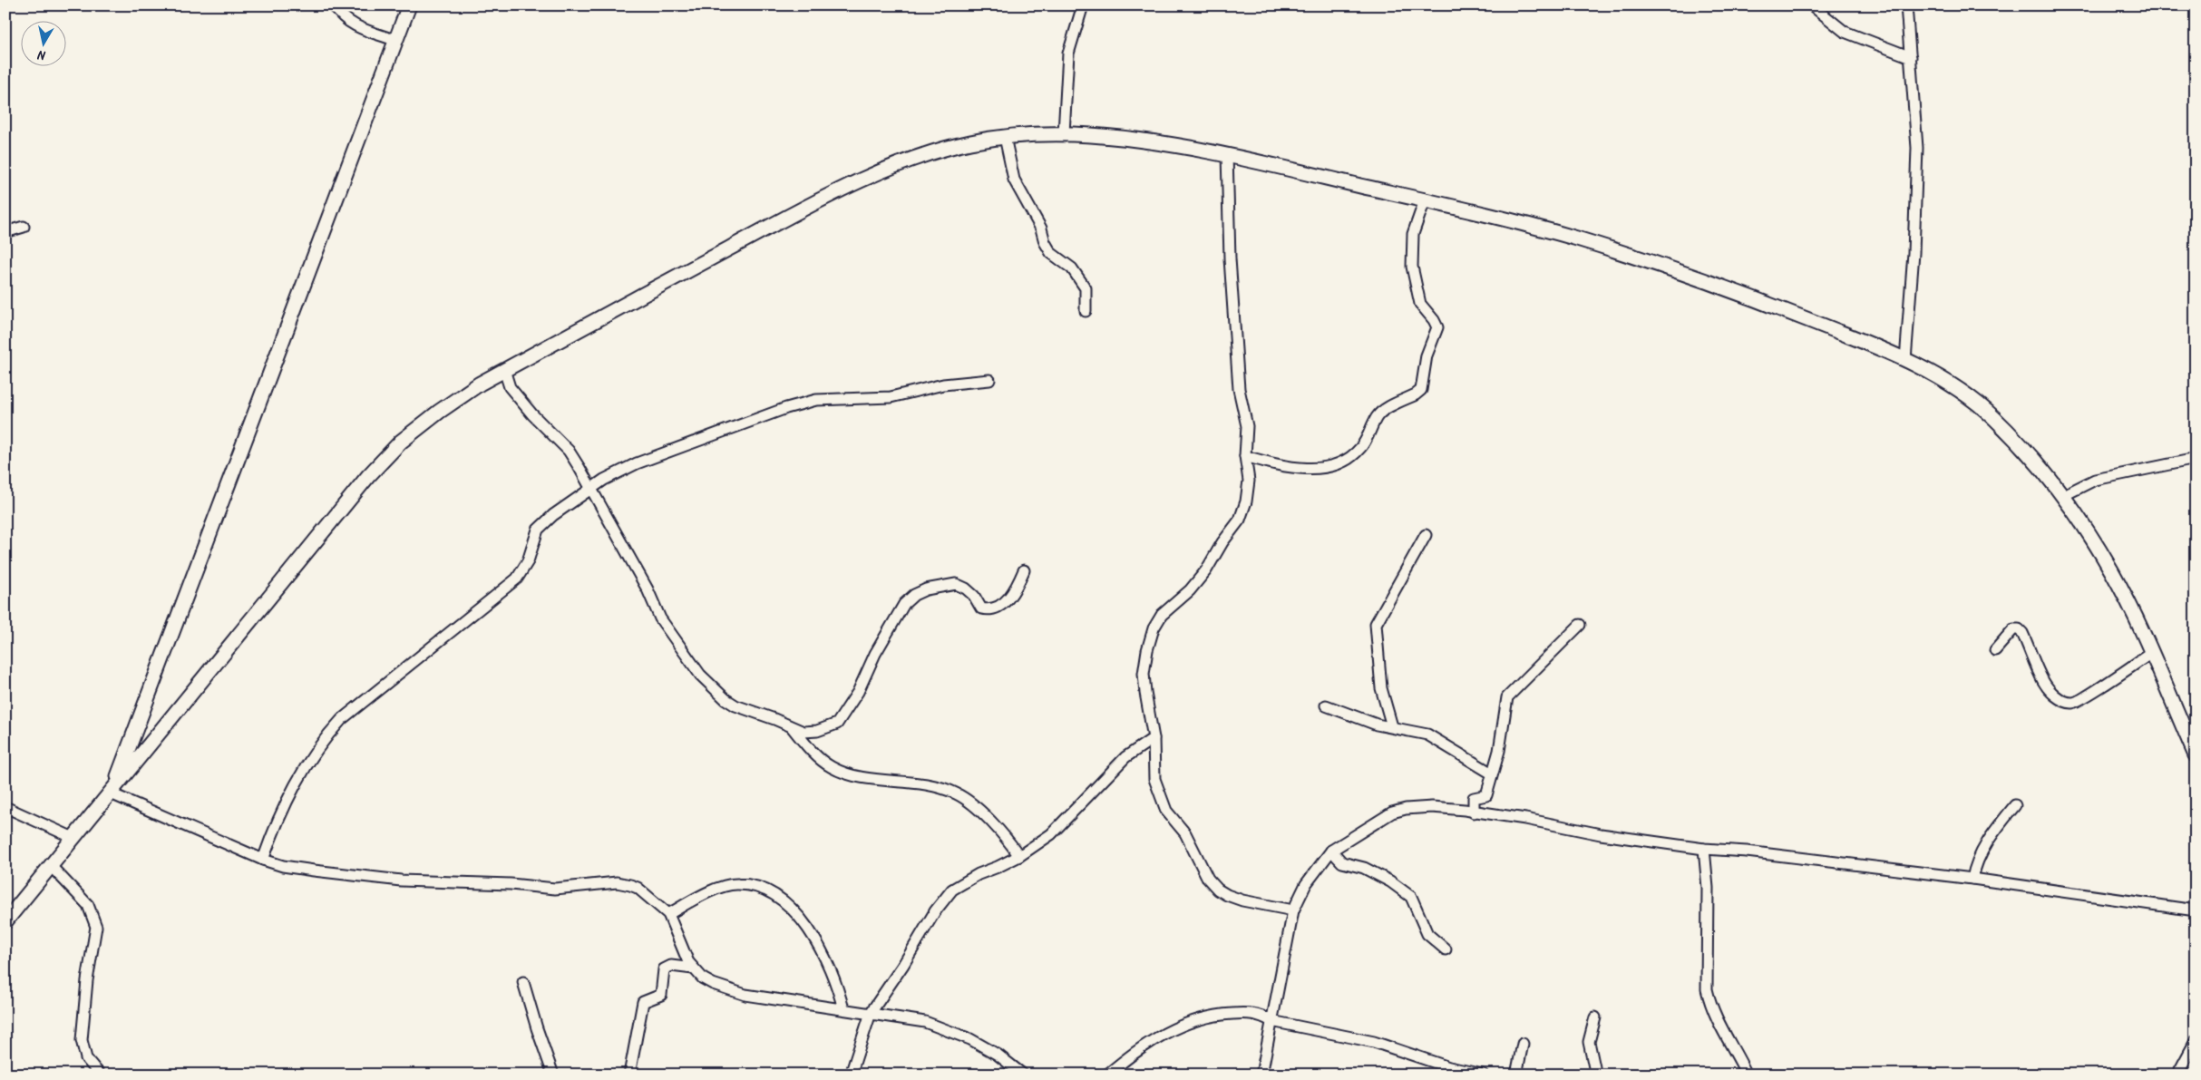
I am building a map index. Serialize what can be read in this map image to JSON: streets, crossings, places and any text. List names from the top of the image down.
{
  "north": "bottom"
}
